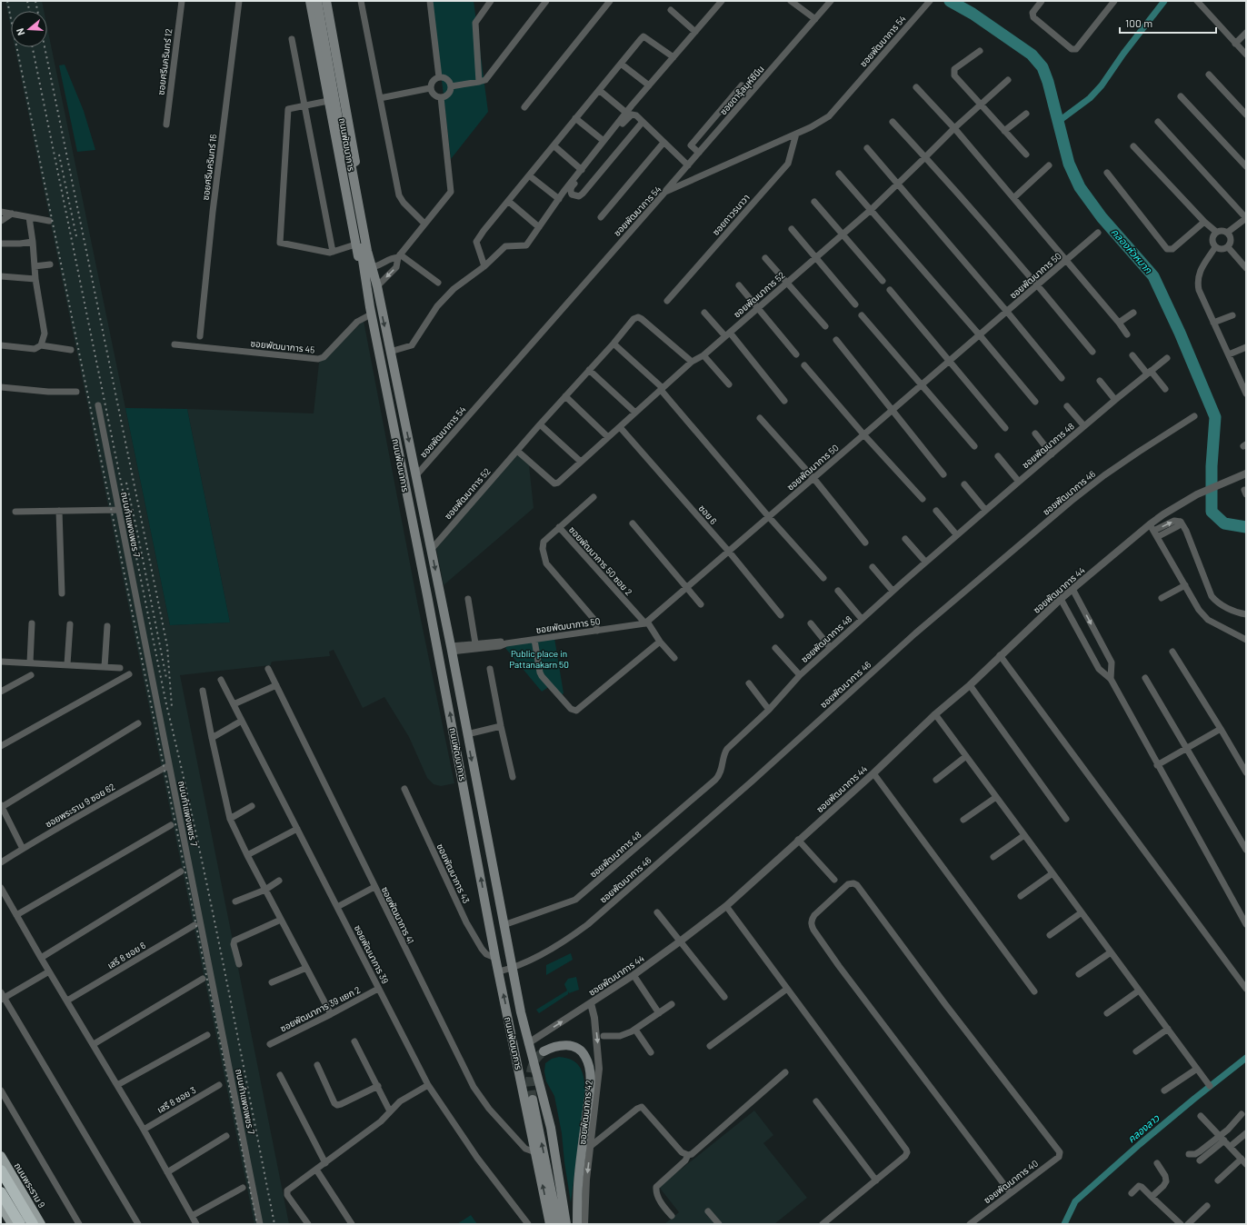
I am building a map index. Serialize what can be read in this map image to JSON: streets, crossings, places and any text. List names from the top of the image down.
{
  "streets": {
    "main road": ["ถนนพัฒนาการ", "ถนนพระราม 9"],
    "street": [
      "ซอยพัฒนาการ 54",
      "ซอยศรีนครินทร์ 12",
      "ซอยดารุ๊ลมุห์ซีนีน",
      "ซอยศรีนครินทร์ 16",
      "ซอยถาวรนาวา",
      "ซอยพัฒนาการ 50",
      "ซอยพัฒนาการ 52",
      "ซอยพัฒนาการ 45",
      "ซอยพัฒนาการ 48",
      "ซอยพัฒนาการ 46",
      "ซอย 6",
      "ถนนกำแพงเพชร 7",
      "ซอยพัฒนาการ 50 ซอย 2",
      "ซอยพัฒนาการ 44",
      "ซอยพระราม 9 ซอย 62",
      "ซอยพัฒนาการ 43",
      "ซอยพัฒนาการ 41",
      "ซอยพัฒนาการ 39",
      "เสรี 8 ซอย 6",
      "ซอยพัฒนาการ 39 แยก 2",
      "เสรี 8 ซอย 3",
      "ซอยพัฒนาการ 42",
      "ซอยพัฒนาการ 40"
    ]
  },
  "crossings": [
    ["ซอยพัฒนาการ 54", "ซอยดารุ๊ลมุห์ซีนีน"],
    ["ซอยพัฒนาการ 54", "ถนนพัฒนาการ"],
    ["ซอยพัฒนาการ 54", "ซอยถาวรนาวา"],
    ["ถนนพัฒนาการ", "ซอยพัฒนาการ 50"],
    ["ถนนพัฒนาการ", "ซอยพัฒนาการ 52"],
    ["ถนนพัฒนาการ", "ซอยพัฒนาการ 45"],
    ["ถนนพัฒนาการ", "ซอยพัฒนาการ 48"],
    ["ถนนพัฒนาการ", "ซอยพัฒนาการ 46"],
    ["ถนนพัฒนาการ", "ซอยพัฒนาการ 44"],
    ["ถนนพัฒนาการ", "ซอยพัฒนาการ 43"],
    ["ถนนพัฒนาการ", "ซอยพัฒนาการ 41"],
    ["ซอยพัฒนาการ 50", "ซอย 6"],
    ["ซอยพัฒนาการ 50", "ซอยพัฒนาการ 50 ซอย 2"],
    ["ซอยพัฒนาการ 52", "ซอย 6"],
    ["ถนนกำแพงเพชร 7", "ซอยพระราม 9 ซอย 62"],
    ["ซอยพัฒนาการ 44", "ซอยพัฒนาการ 42"],
    ["ซอยพัฒนาการ 39", "ซอยพัฒนาการ 39 แยก 2"]
  ],
  "one_way": ["ซอยพัฒนาการ 42"],
  "water": ["คลองหัวหมาก", "คลองลาว"],
  "parks": ["Public place in Pattanakarn 50"],
  "scale_bar": "100 m",
  "north": "left"
}
